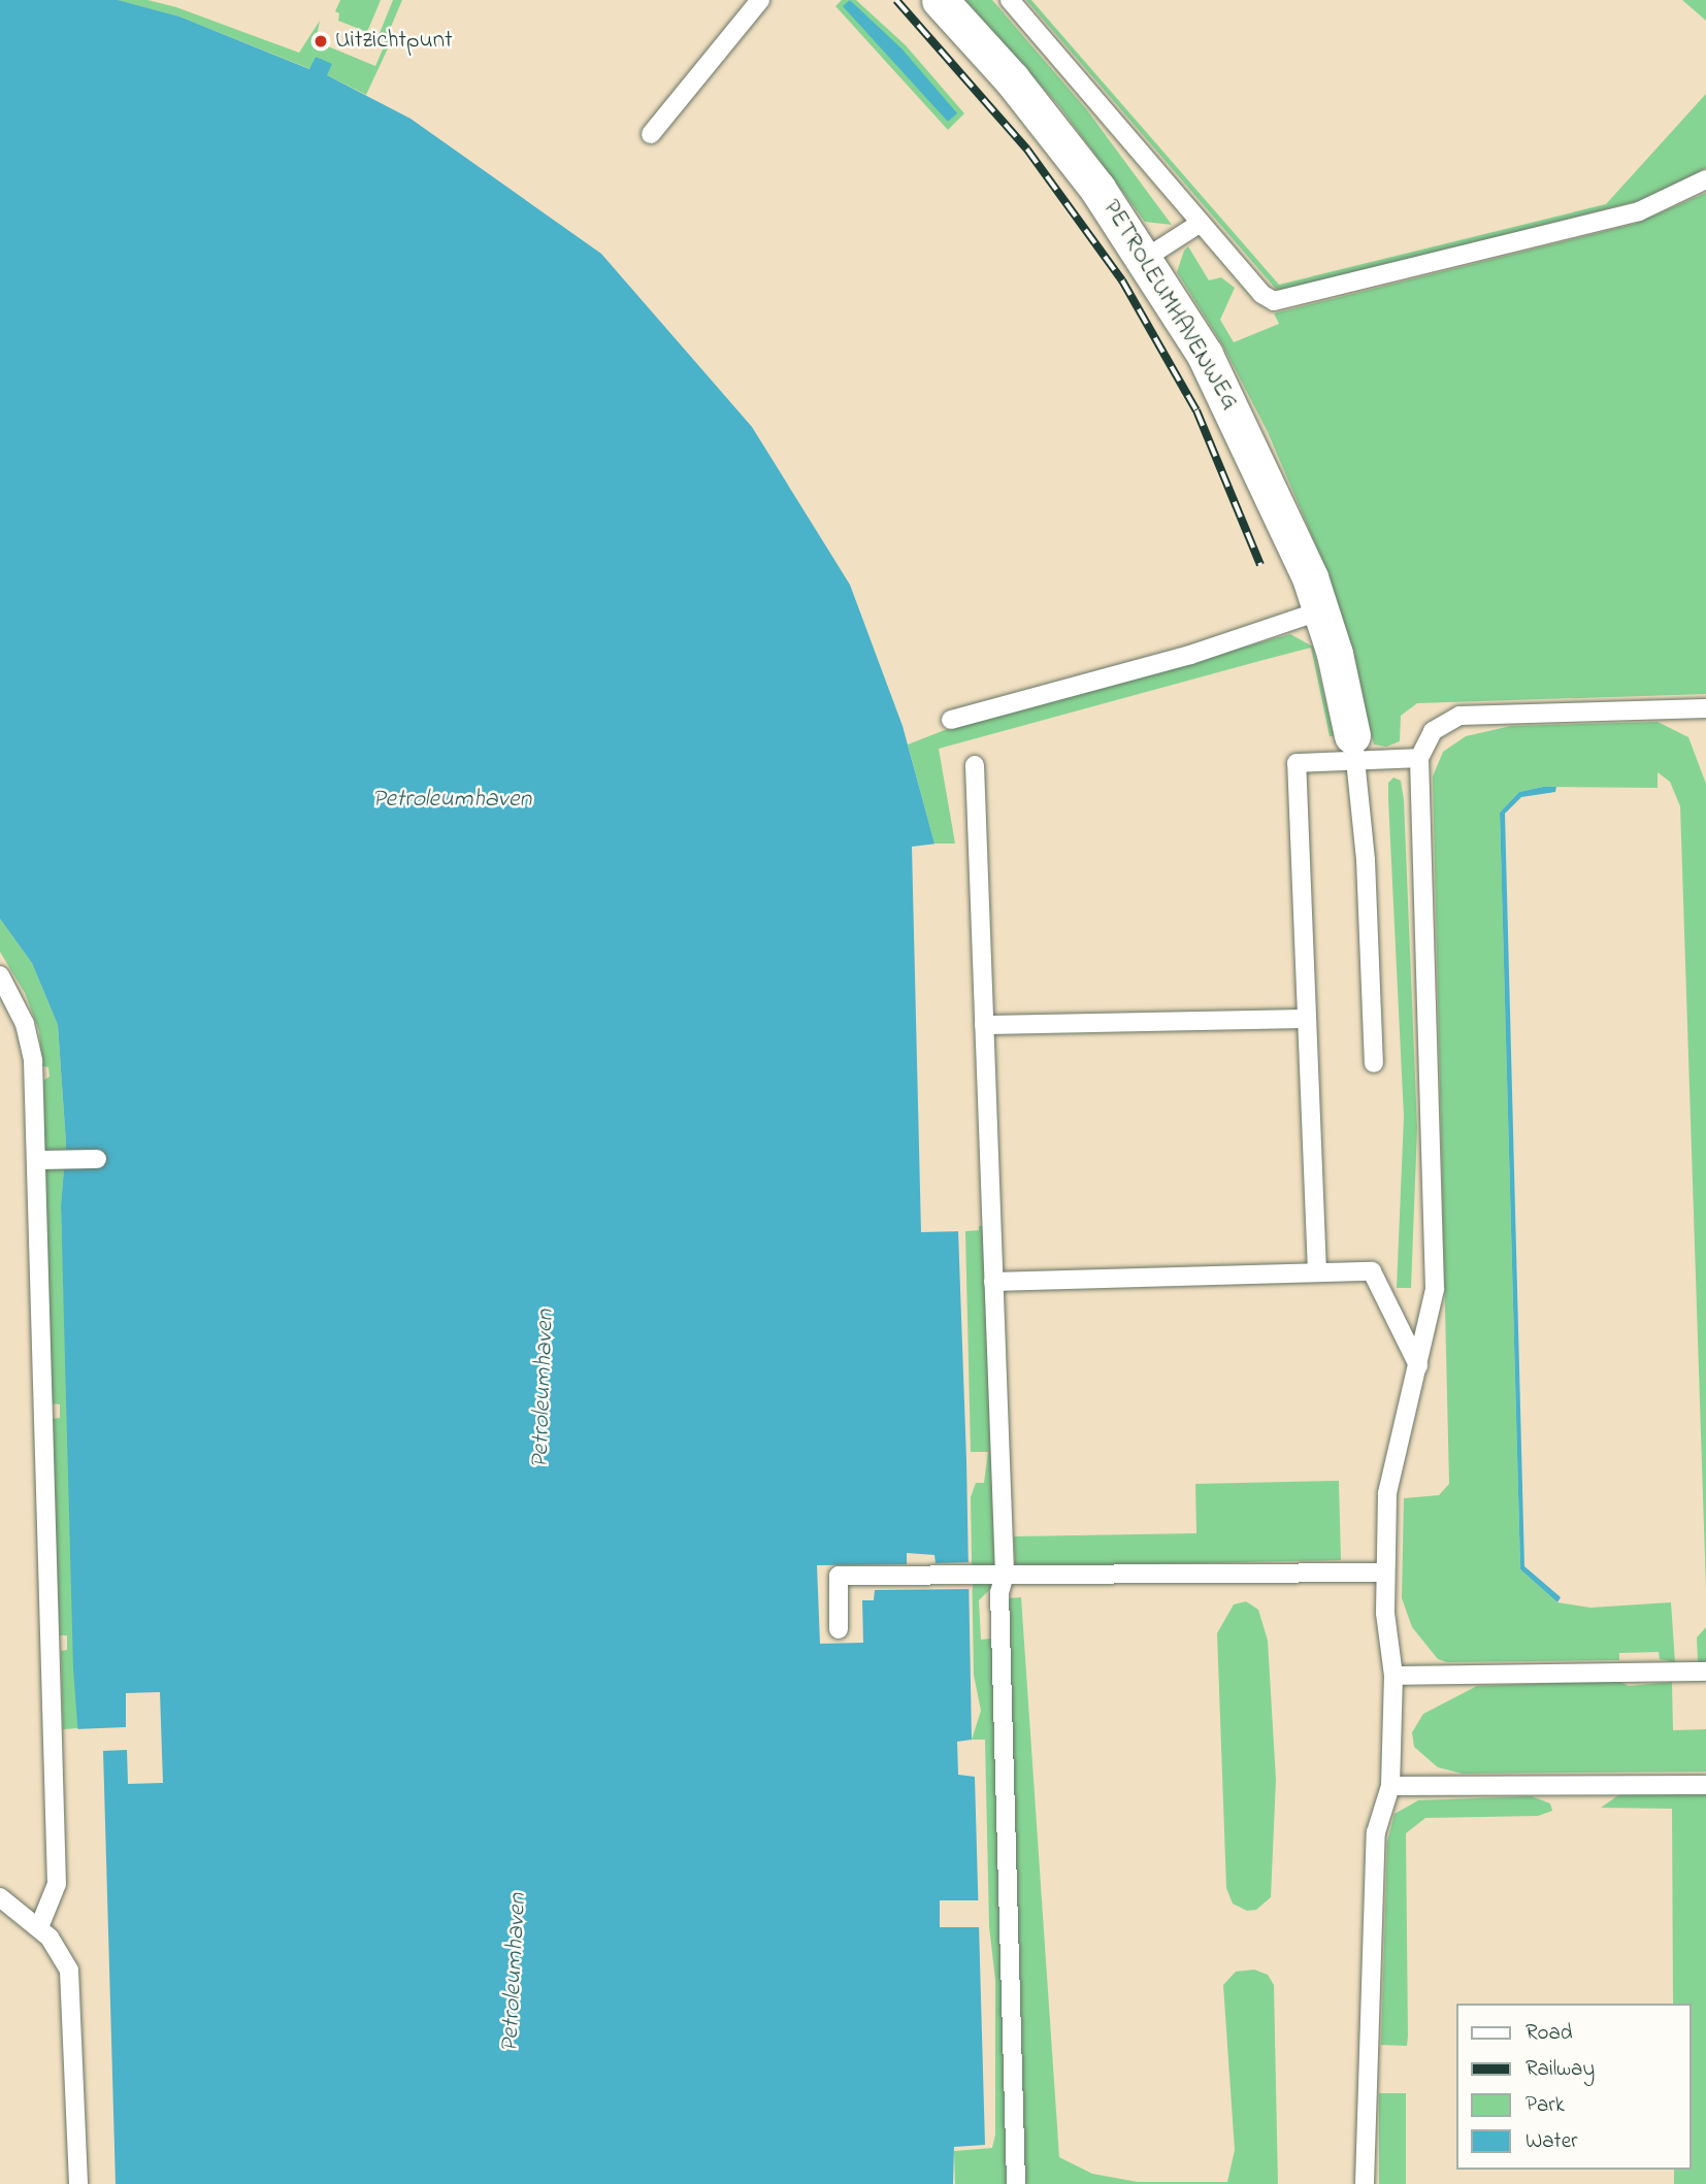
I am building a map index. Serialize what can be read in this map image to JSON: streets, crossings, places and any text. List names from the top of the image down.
{
  "streets": {
    "street": ["PETROLEUMHAVENWEG"]
  },
  "water": ["Petroleumhaven"],
  "places": ["Uitzichtpunt"],
  "legend": [
    "Road",
    "Railway",
    "Park",
    "Water"
  ]
}
